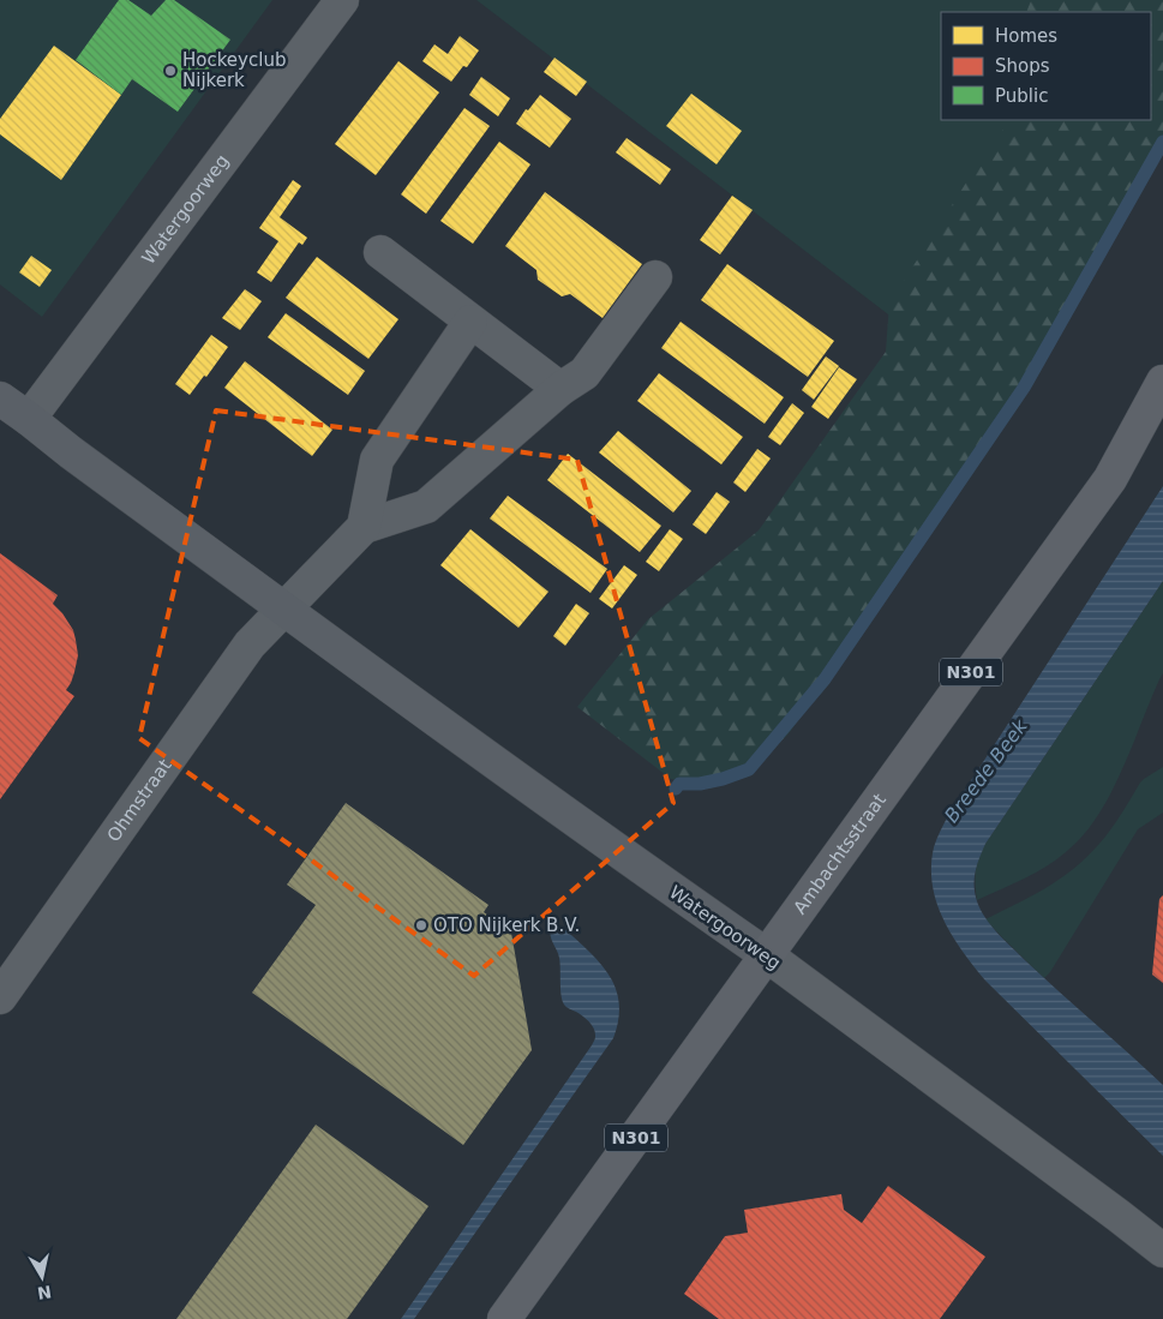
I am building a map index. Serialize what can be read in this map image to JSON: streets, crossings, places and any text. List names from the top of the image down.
{
  "streets": {
    "main road": ["N301", "Ambachtsstraat"],
    "street": ["Watergoorweg", "Ohmstraat"]
  },
  "crossings": [
    ["Watergoorweg", "Ohmstraat"],
    ["Watergoorweg", "Ambachtsstraat"]
  ],
  "water": ["Breede Beek"],
  "places": ["Hockeyclub Nijkerk", "OTO Nijkerk B.V."],
  "legend": ["Homes", "Shops", "Public"],
  "north": "bottom"
}
